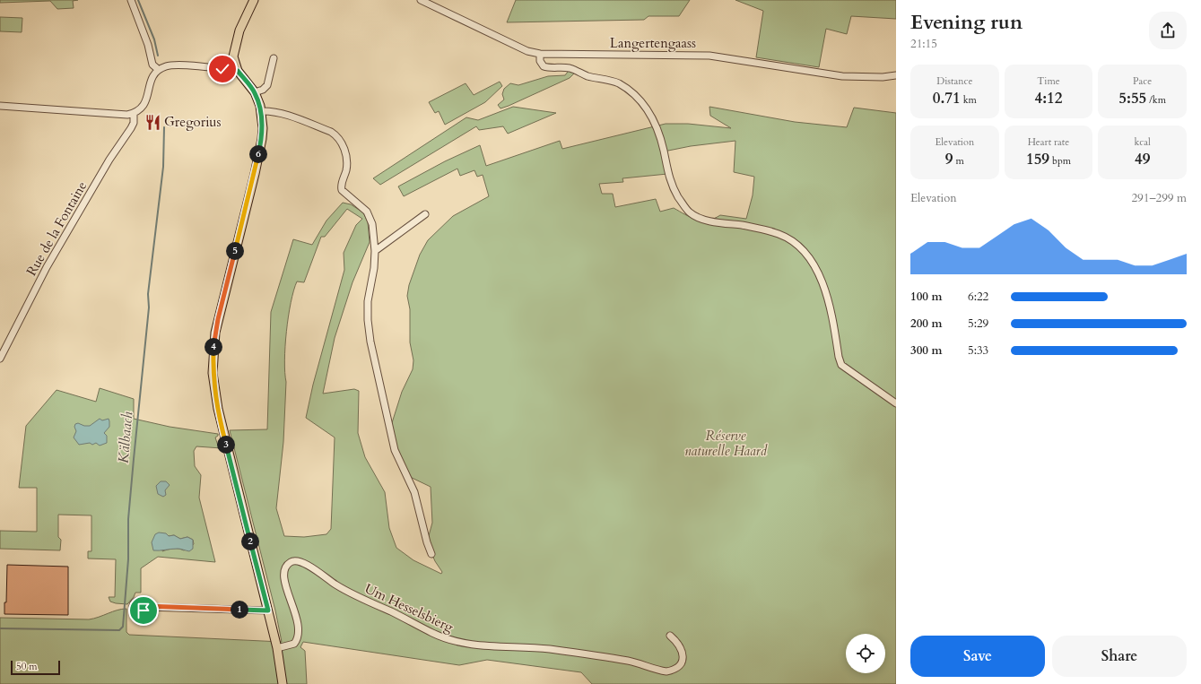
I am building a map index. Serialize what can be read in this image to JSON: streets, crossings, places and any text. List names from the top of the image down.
{
  "streets": {
    "street": ["Langertengaass", "Rue de la Fontaine", "Um Hesselsbierg"]
  },
  "water": ["Kälbaach"],
  "parks": ["Réserve naturelle Haard"],
  "places": {
    "restaurant": ["Gregorius"]
  },
  "scale_bar": "50 m",
  "page": {
    "heading": ["Evening run", "21:15"],
    "stats": [
      ["Distance", "0.71 km"],
      ["Time", "4:12"],
      ["Pace", "5:55 /km"],
      ["Elevation", "9 m"],
      ["Heart rate", "159 bpm"],
      ["kcal", "49"]
    ],
    "pins": [
      "6",
      "5",
      "4",
      "3",
      "2",
      "1"
    ],
    "chart": ["Elevation", "291–299 m"],
    "list": [
      {
        "name": "100 m",
        "note": "6:22"
      },
      {
        "name": "200 m",
        "note": "5:29"
      },
      {
        "name": "300 m",
        "note": "5:33"
      }
    ],
    "buttons": ["Save", "Share"],
    "scale": "50 m"
  }
}
